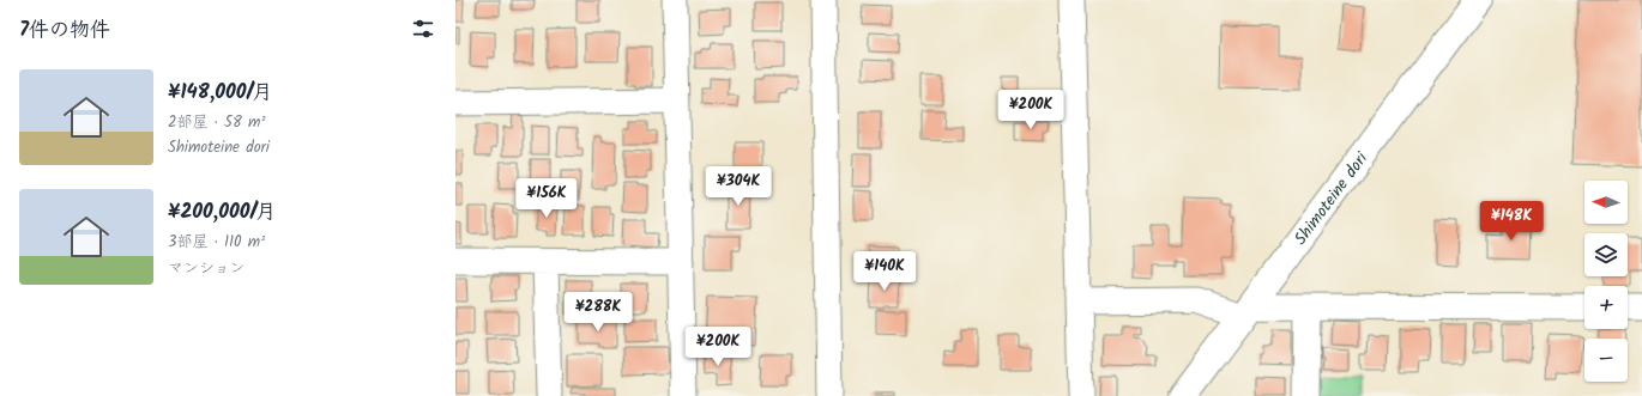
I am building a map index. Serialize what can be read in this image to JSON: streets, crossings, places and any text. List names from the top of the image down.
{
  "streets": {
    "street": ["Shimoteine dori"]
  },
  "north": "left",
  "page": {
    "heading": "7件の物件",
    "list": [
      {
        "name": "¥148,000/月",
        "note": "2部屋 · 58 m² · Shimoteine dori"
      },
      {
        "name": "¥200,000/月",
        "note": "3部屋 · 110 m² · マンション"
      }
    ],
    "price": [
      "¥200K",
      "¥304K",
      "¥156K",
      "¥148K",
      "¥140K",
      "¥288K",
      "¥200K"
    ],
    "map_buttons": ["+", "−"]
  }
}
